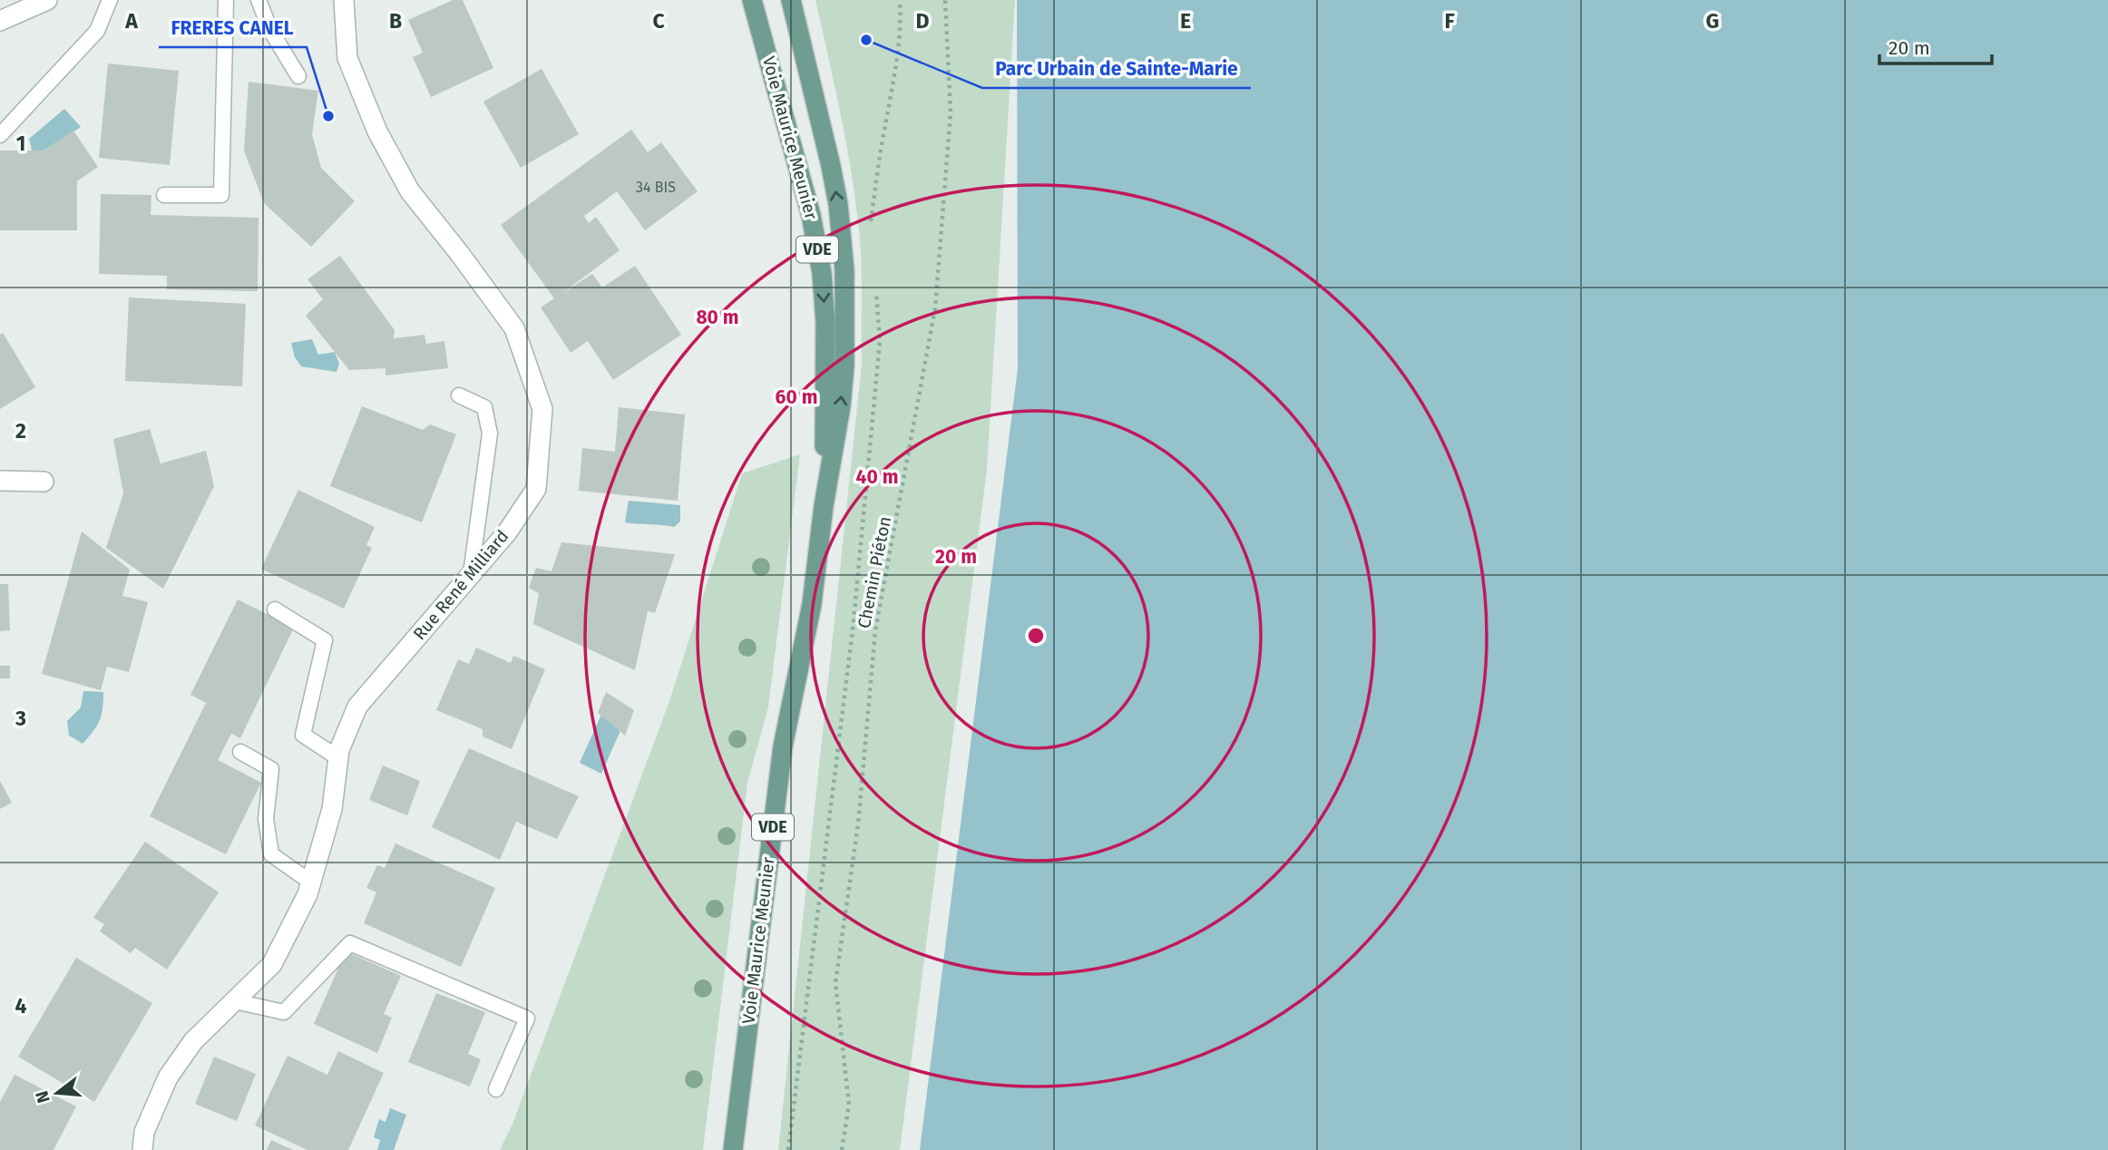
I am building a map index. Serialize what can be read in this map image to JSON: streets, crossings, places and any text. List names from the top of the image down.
{
  "streets": {
    "main road": ["Voie Maurice Meunier", "VDE"],
    "street": ["Rue René Milliard"],
    "path": ["Chemin Piéton"]
  },
  "places": ["Parc Urbain de Sainte-Marie", "FRERES CANEL"],
  "house_numbers": ["34 BIS"],
  "scale_bar": "20 m",
  "north": "left",
  "grid": {
    "columns": [
      "A",
      "B",
      "C",
      "D",
      "E",
      "F",
      "G"
    ],
    "rows": [
      "1",
      "2",
      "3",
      "4"
    ]
  },
  "rings": [
    "80 m",
    "60 m",
    "40 m",
    "20 m"
  ]
}
